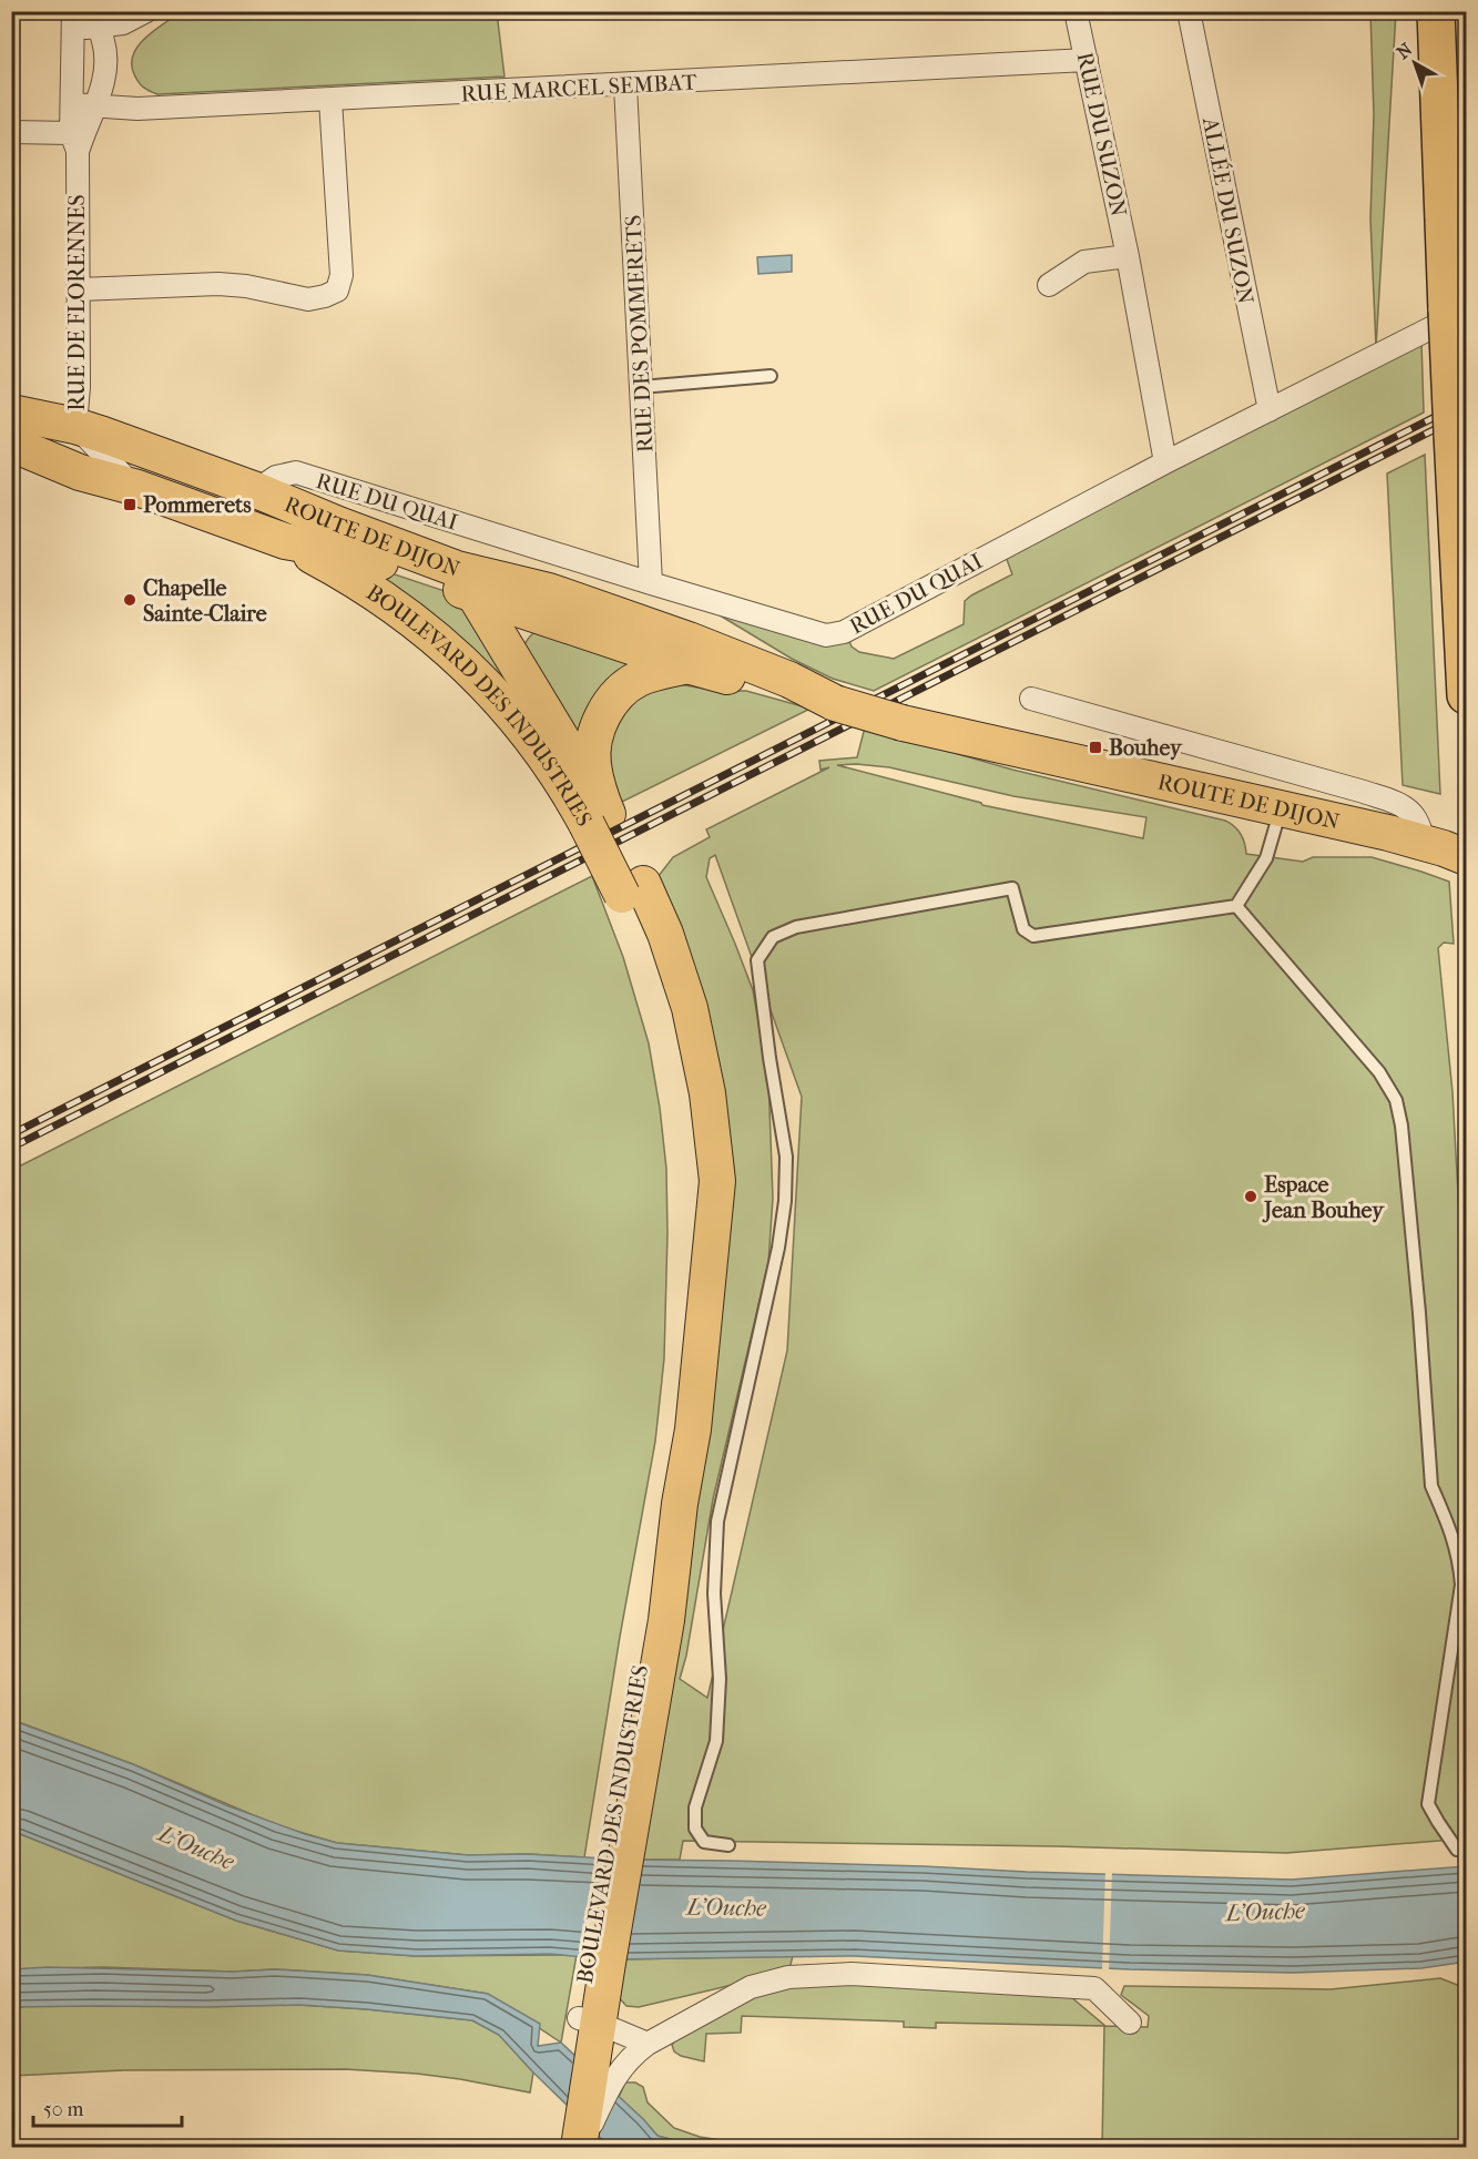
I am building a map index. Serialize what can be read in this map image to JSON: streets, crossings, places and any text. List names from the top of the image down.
{
  "streets": {
    "main road": ["ROUTE DE DIJON", "BOULEVARD DES INDUSTRIES"],
    "street": [
      "RUE MARCEL SEMBAT",
      "RUE DU SUZON",
      "ALLÉE DU SUZON",
      "RUE DE FLORENNES",
      "RUE DES POMMERETS",
      "RUE DU QUAI"
    ]
  },
  "crossings": [
    ["RUE MARCEL SEMBAT", "RUE DU SUZON"],
    ["RUE MARCEL SEMBAT", "RUE DE FLORENNES"],
    ["RUE MARCEL SEMBAT", "RUE DES POMMERETS"],
    ["RUE DU SUZON", "RUE DU QUAI"],
    ["ALLÉE DU SUZON", "RUE DU QUAI"],
    ["RUE DE FLORENNES", "ROUTE DE DIJON"],
    ["RUE DES POMMERETS", "RUE DU QUAI"],
    ["RUE DU QUAI", "ROUTE DE DIJON"],
    ["ROUTE DE DIJON", "BOULEVARD DES INDUSTRIES"]
  ],
  "water": ["L'Ouche"],
  "places": {
    "transit": ["Pommerets", "Bouhey"],
    "other": ["Chapelle Sainte-Claire", "Espace Jean Bouhey"]
  },
  "scale_bar": "50 m",
  "north": "top left"
}
